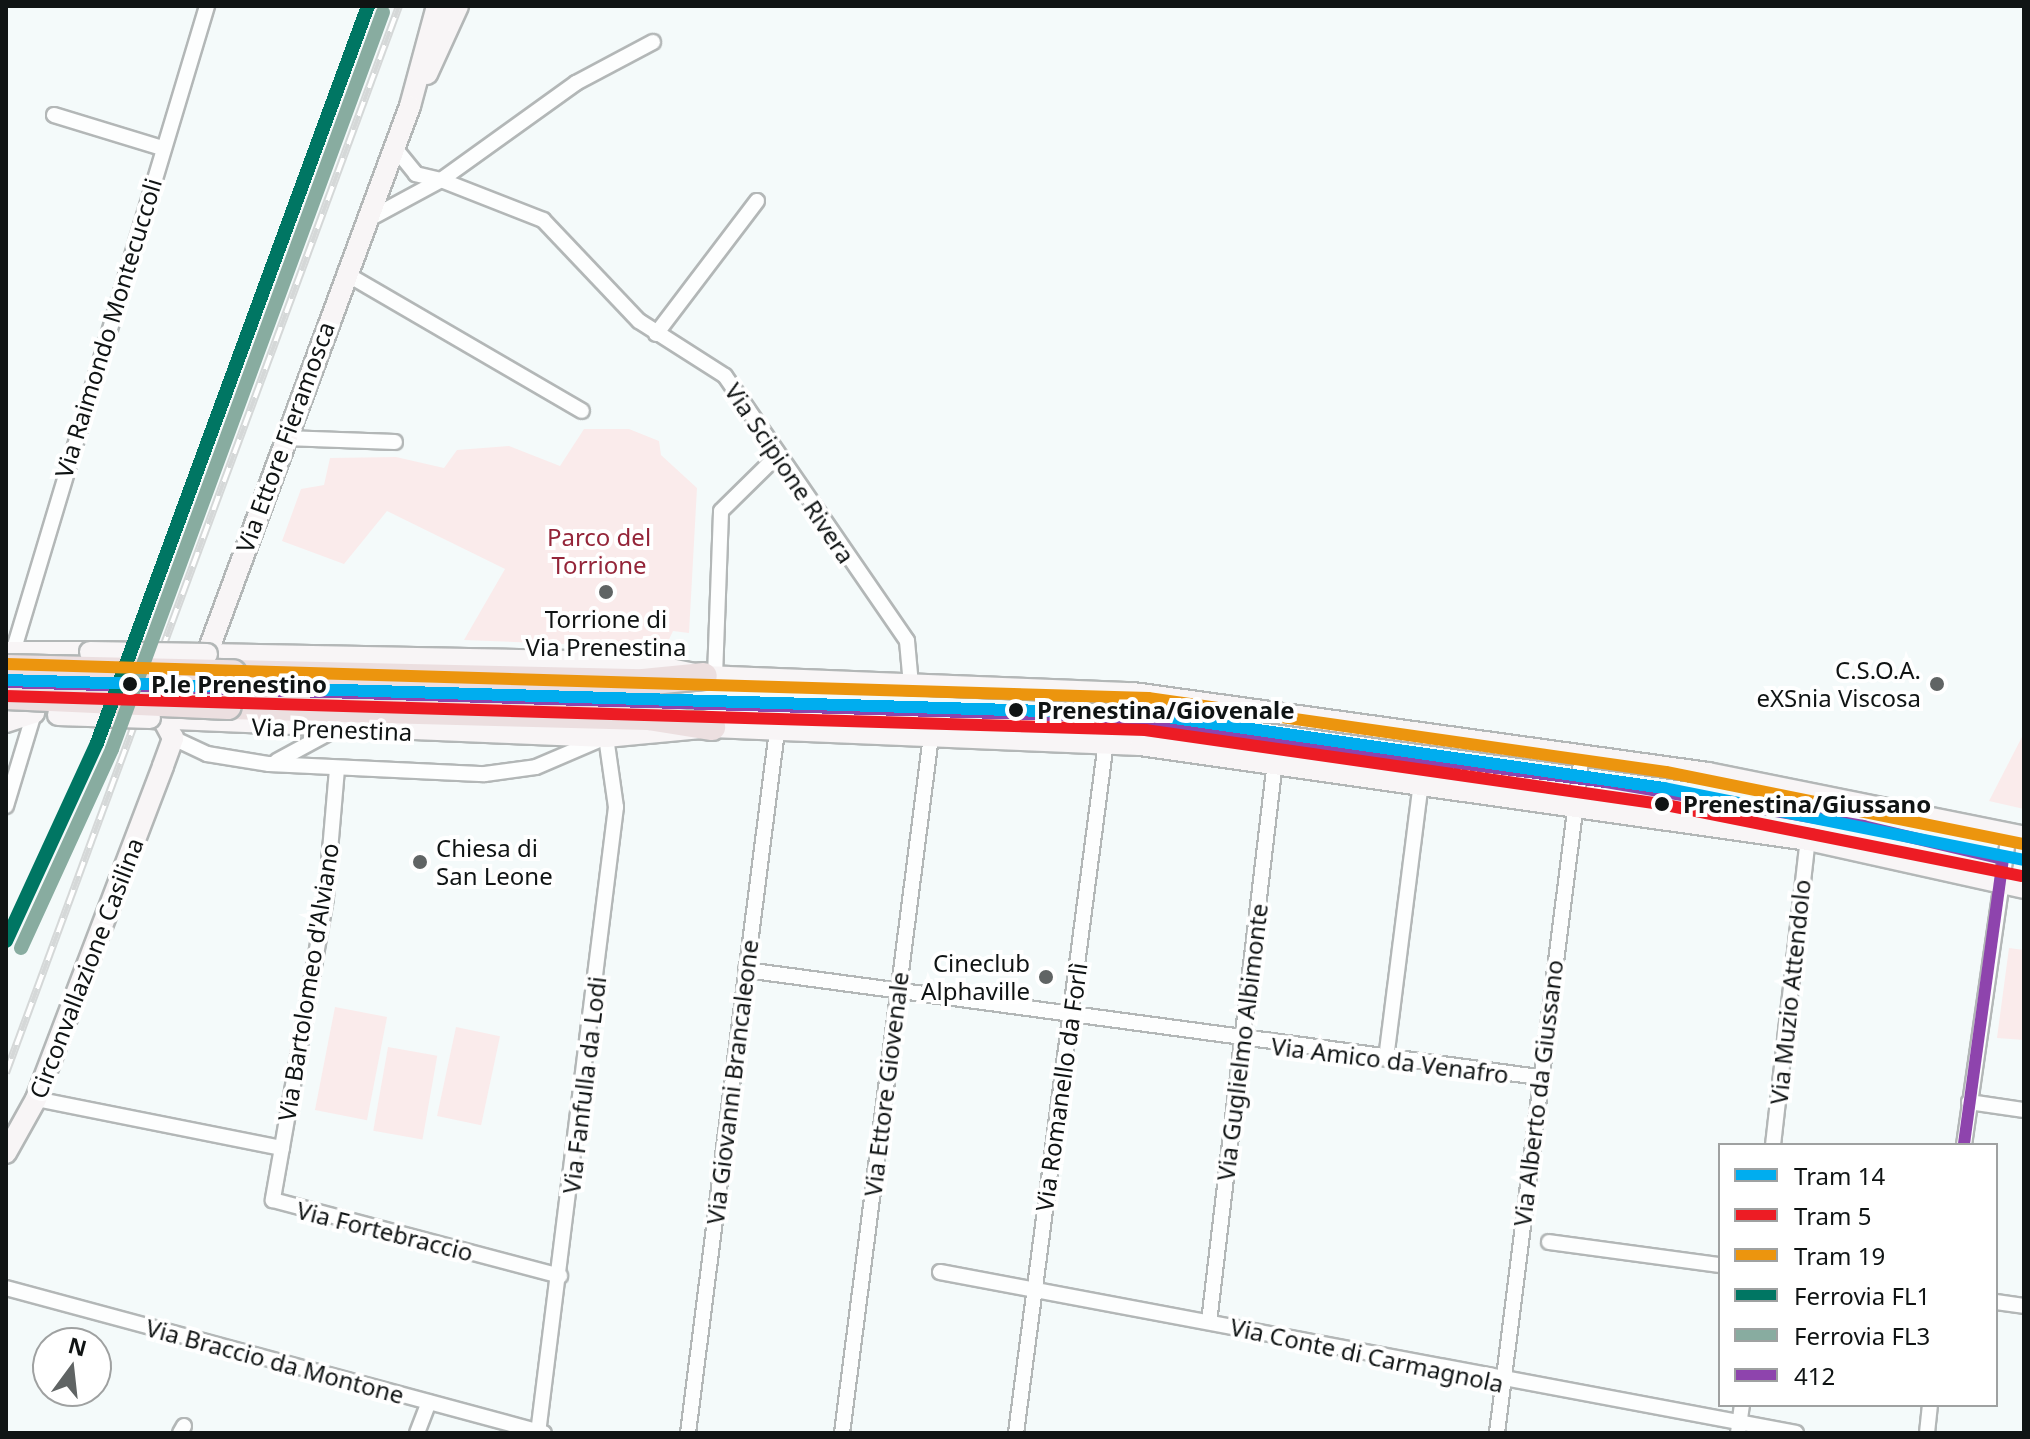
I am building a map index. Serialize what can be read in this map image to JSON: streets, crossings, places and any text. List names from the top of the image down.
{
  "streets": {
    "main road": ["Via Ettore Fieramosca", "Via Prenestina", "Circonvallazione Casilina"],
    "street": [
      "Via Raimondo Montecuccoli",
      "Via Scipione Rivera",
      "Via Bartolomeo d'Alviano",
      "Via Muzio Attendolo",
      "Via Guglielmo Albimonte",
      "Via Amico da Venafro",
      "Via Giovanni Brancaleone",
      "Via Ettore Giovenale",
      "Via Fanfulla da Lodi",
      "Via Romanello da Forlì",
      "Via Alberto da Giussano",
      "Via Fortebraccio",
      "Via Conte di Carmagnola",
      "Via Braccio da Montone"
    ]
  },
  "crossings": [
    ["Via Prenestina", "Circonvallazione Casilina"],
    ["Via Prenestina", "Via Bartolomeo d'Alviano"],
    ["Via Prenestina", "Via Muzio Attendolo"],
    ["Via Prenestina", "Via Guglielmo Albimonte"],
    ["Via Prenestina", "Via Giovanni Brancaleone"],
    ["Via Prenestina", "Via Ettore Giovenale"],
    ["Via Prenestina", "Via Fanfulla da Lodi"],
    ["Via Prenestina", "Via Romanello da Forlì"],
    ["Via Prenestina", "Via Alberto da Giussano"],
    ["Via Bartolomeo d'Alviano", "Via Fortebraccio"],
    ["Via Guglielmo Albimonte", "Via Amico da Venafro"],
    ["Via Guglielmo Albimonte", "Via Conte di Carmagnola"],
    ["Via Amico da Venafro", "Via Giovanni Brancaleone"],
    ["Via Amico da Venafro", "Via Ettore Giovenale"],
    ["Via Amico da Venafro", "Via Romanello da Forlì"],
    ["Via Amico da Venafro", "Via Alberto da Giussano"],
    ["Via Fanfulla da Lodi", "Via Fortebraccio"],
    ["Via Fanfulla da Lodi", "Via Braccio da Montone"],
    ["Via Romanello da Forlì", "Via Conte di Carmagnola"],
    ["Via Alberto da Giussano", "Via Conte di Carmagnola"]
  ],
  "parks": ["Parco del Torrione"],
  "places": [
    "Torrione di Via Prenestina",
    "P.le Prenestino",
    "C.S.O.A. eXSnia Viscosa",
    "Prenestina/Giovenale",
    "Prenestina/Giussano",
    "Chiesa di San Leone",
    "Cineclub Alphaville"
  ],
  "lines": [
    "rail line FL1",
    "rail line FL3",
    "tram line 19",
    "tram line 14",
    "transit line 412",
    "tram line 5"
  ],
  "legend": [
    "Tram 14",
    "Tram 5",
    "Tram 19",
    "Ferrovia FL1",
    "Ferrovia FL3",
    "412"
  ],
  "north": "top"
}
